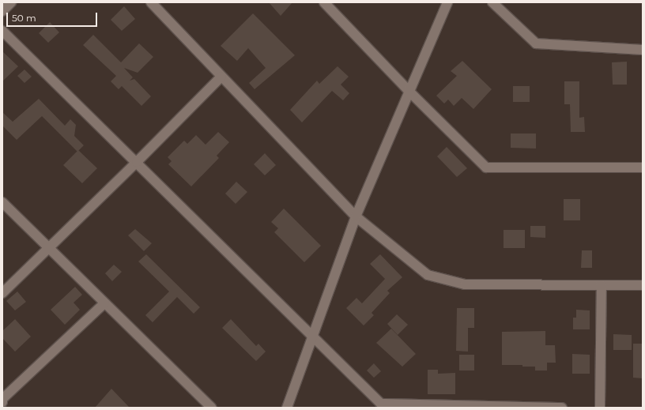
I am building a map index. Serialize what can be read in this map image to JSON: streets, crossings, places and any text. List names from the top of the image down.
{
  "scale_bar": "50 m"
}
